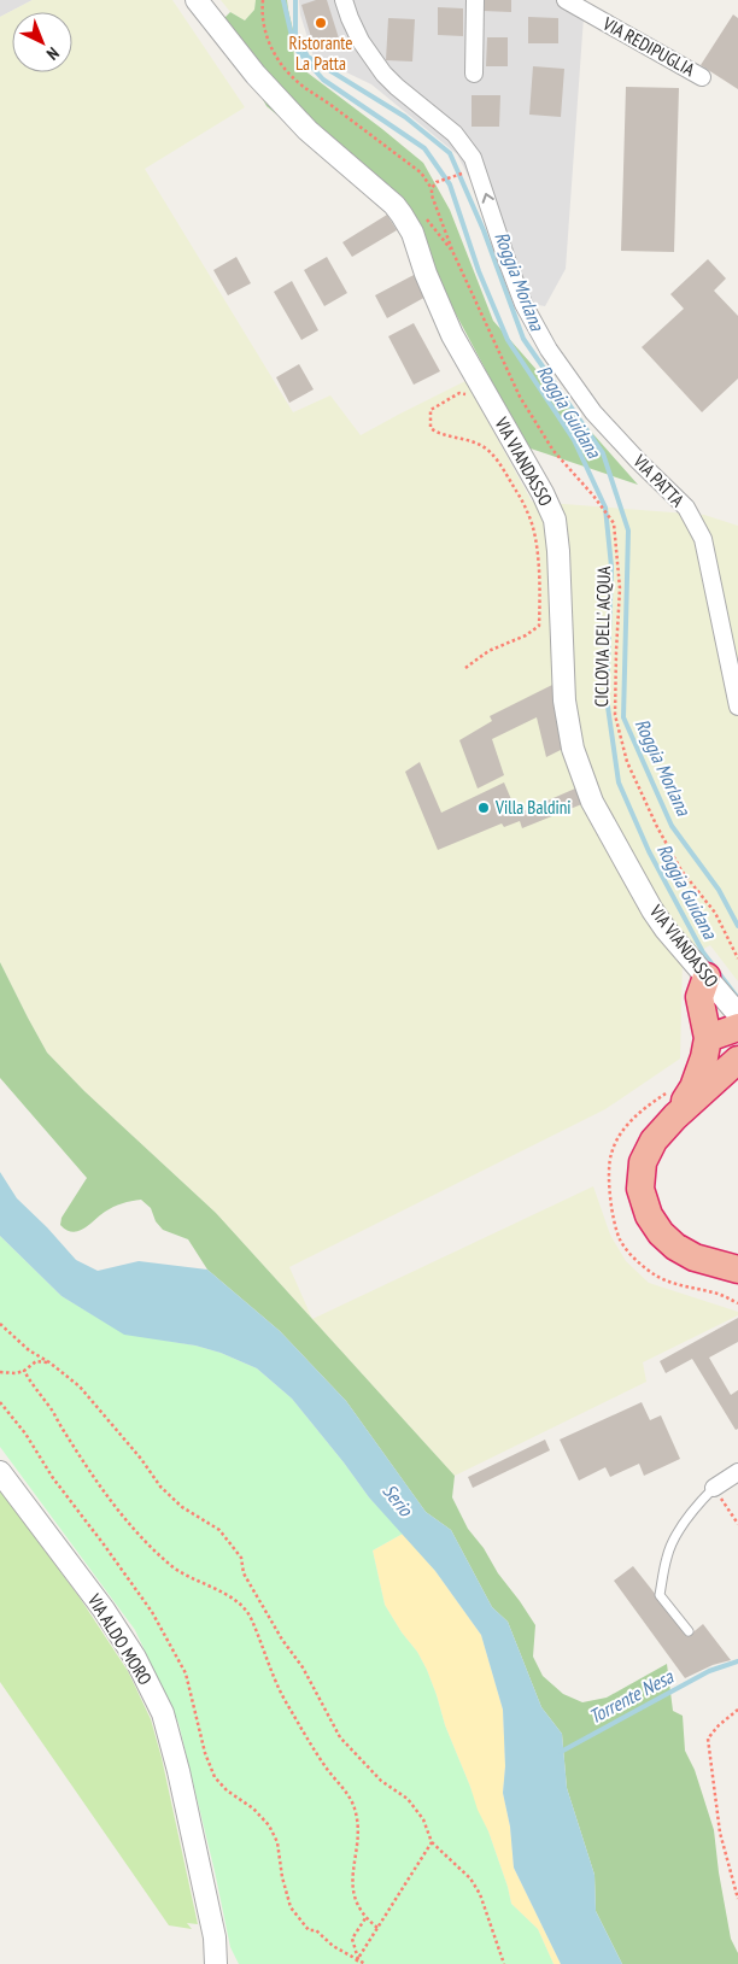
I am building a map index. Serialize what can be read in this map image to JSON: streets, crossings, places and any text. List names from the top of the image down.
{
  "streets": {
    "street": [
      "VIA REDIPUGLIA",
      "VIA VIANDASSO",
      "VIA PATTA",
      "VIA ALDO MORO"
    ],
    "path": ["CICLOVIA DELL' ACQUA"]
  },
  "one_way": ["VIA PATTA"],
  "water": [
    "Roggia Morlana",
    "Roggia Guidana",
    "Serio",
    "Torrente Nesa"
  ],
  "places": ["Ristorante La Patta", "Villa Baldini"],
  "north": "bottom right"
}
